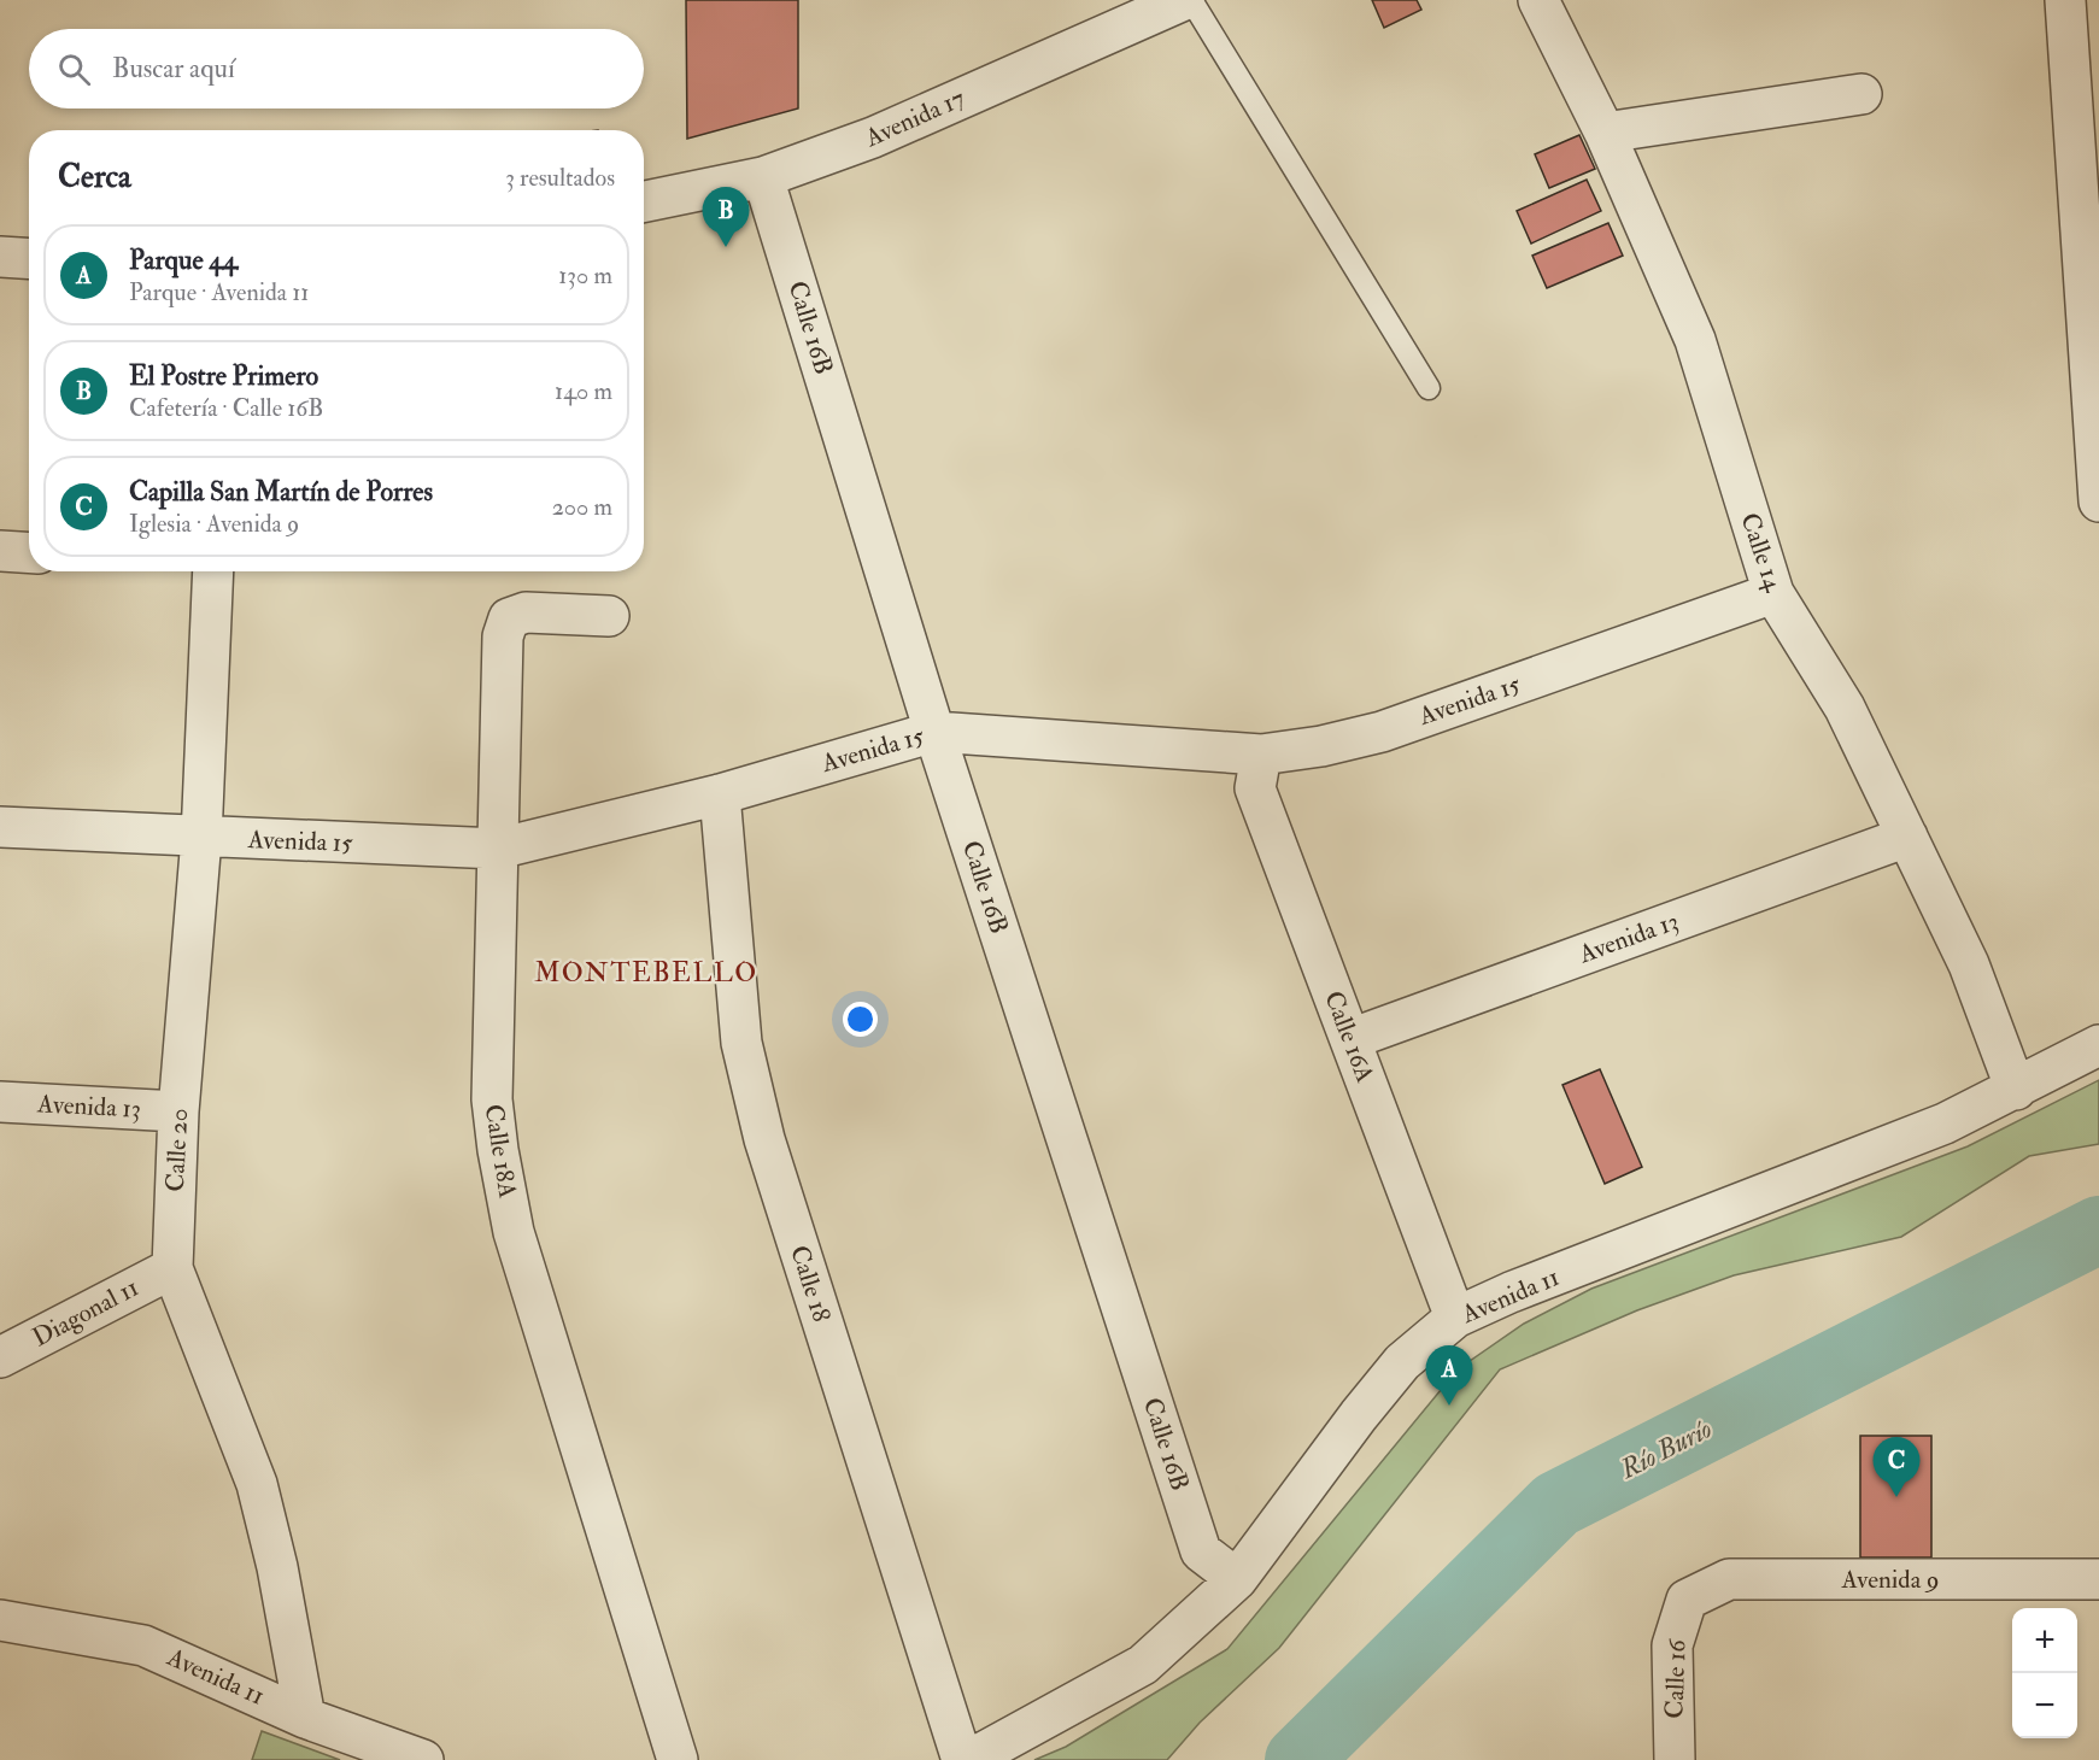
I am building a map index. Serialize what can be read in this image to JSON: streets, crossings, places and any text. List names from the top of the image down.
{
  "streets": {
    "street": [
      "Avenida 17",
      "Calle 16B",
      "Calle 14",
      "Avenida 15",
      "Avenida 13",
      "Calle 16A",
      "Calle 20",
      "Calle 18A",
      "Calle 18",
      "Avenida 11",
      "Diagonal 11",
      "Avenida 9",
      "Calle 16"
    ]
  },
  "crossings": [
    ["Avenida 17", "Calle 16B"],
    ["Calle 16B", "Avenida 15"],
    ["Calle 16B", "Avenida 11"],
    ["Calle 14", "Avenida 15"],
    ["Calle 14", "Avenida 13"],
    ["Calle 14", "Avenida 11"],
    ["Avenida 15", "Calle 16A"],
    ["Avenida 15", "Calle 20"],
    ["Avenida 15", "Calle 18A"],
    ["Avenida 15", "Calle 18"],
    ["Avenida 13", "Calle 16A"],
    ["Avenida 13", "Calle 20"],
    ["Calle 16A", "Avenida 11"],
    ["Calle 20", "Avenida 11"],
    ["Calle 20", "Diagonal 11"],
    ["Avenida 9", "Calle 16"]
  ],
  "districts": ["MONTEBELLO"],
  "water": ["Río Burío"],
  "page": {
    "search": "Buscar aquí",
    "heading": ["Cerca", "3 resultados"],
    "pins": ["B", "A", "C"],
    "list": [
      {
        "mark": "A",
        "name": "Parque 44",
        "note": "Parque · Avenida 11",
        "value": "130 m"
      },
      {
        "mark": "B",
        "name": "El Postre Primero",
        "note": "Cafetería · Calle 16B",
        "value": "140 m"
      },
      {
        "mark": "C",
        "name": "Capilla San Martín de Porres",
        "note": "Iglesia · Avenida 9",
        "value": "200 m"
      }
    ],
    "map_buttons": ["+", "−"]
  }
}
